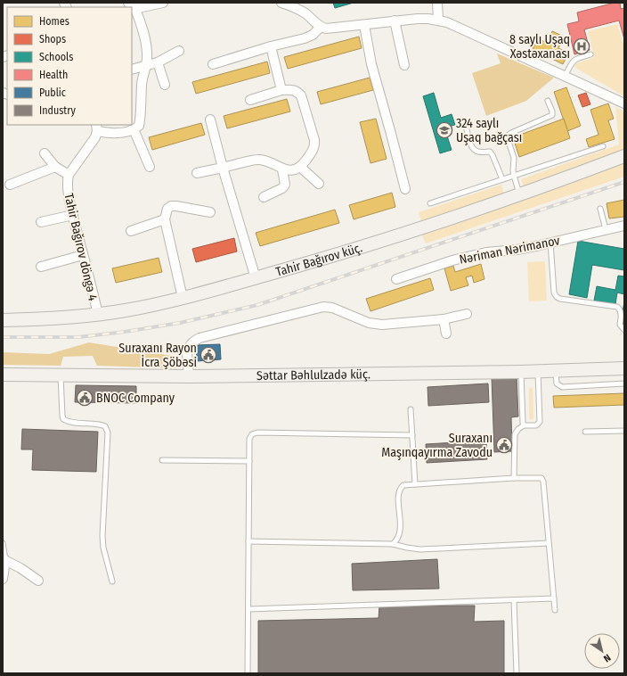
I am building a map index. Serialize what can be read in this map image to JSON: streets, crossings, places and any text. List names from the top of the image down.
{
  "streets": {
    "street": [
      "Tahir Bağırov döngə 4",
      "Nəriman Nərimanov",
      "Tahir Bağırov küç.",
      "Səttar Bəhlulzadə küç."
    ]
  },
  "crossings": [
    ["Tahir Bağırov döngə 4", "Tahir Bağırov küç."]
  ],
  "places": {
    "hospital": ["8 saylı Uşaq Xəstəxanası"],
    "school or university": ["324 saylı Uşaq bağçası"],
    "public building": ["Suraxanı Rayon İcra Şöbəsi", "BNOC Company", "Suraxanı Maşınqayırma Zavodu"]
  },
  "legend": [
    "Homes",
    "Shops",
    "Schools",
    "Health",
    "Public",
    "Industry"
  ],
  "north": "bottom right"
}
